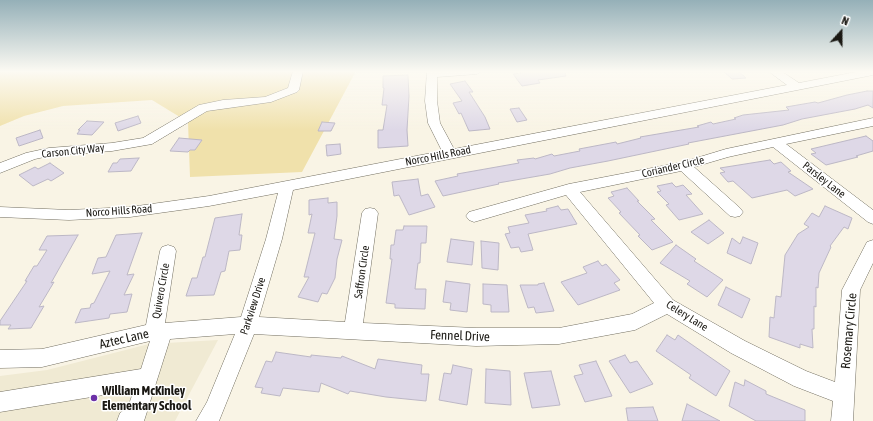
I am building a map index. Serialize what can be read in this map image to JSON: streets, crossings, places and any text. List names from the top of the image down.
{
  "streets": {
    "street": [
      "Carson City Way",
      "Norco Hills Road",
      "Coriander Circle",
      "Parsley Lane",
      "Saffron Circle",
      "Quivero Circle",
      "Parkview Drive",
      "Celery Lane",
      "Rosemary Circle",
      "Fennel Drive",
      "Aztec Lane"
    ]
  },
  "crossings": [
    ["Norco Hills Road", "Parkview Drive"],
    ["Coriander Circle", "Parsley Lane"],
    ["Coriander Circle", "Celery Lane"],
    ["Saffron Circle", "Fennel Drive"],
    ["Quivero Circle", "Aztec Lane"],
    ["Parkview Drive", "Fennel Drive"],
    ["Parkview Drive", "Aztec Lane"],
    ["Celery Lane", "Rosemary Circle"],
    ["Celery Lane", "Fennel Drive"],
    ["Fennel Drive", "Aztec Lane"]
  ],
  "places": ["William McKinley Elementary School"],
  "north": "top"
}
